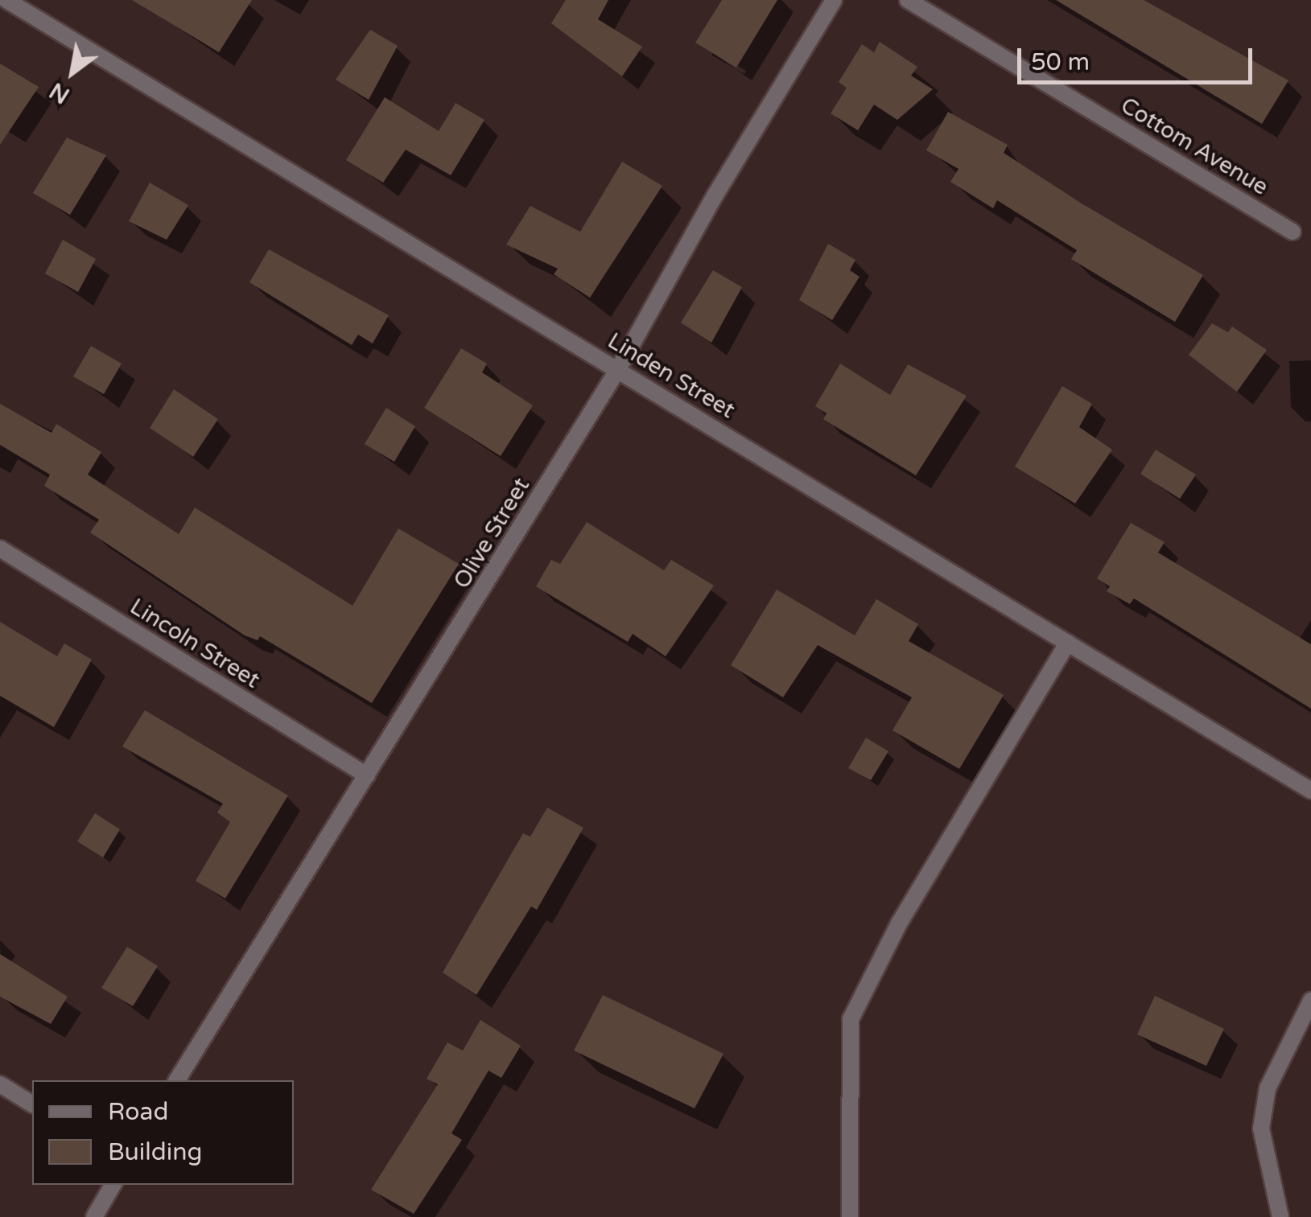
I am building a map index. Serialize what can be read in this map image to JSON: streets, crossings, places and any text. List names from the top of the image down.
{
  "streets": {
    "street": [
      "Cottom Avenue",
      "Linden Street",
      "Olive Street",
      "Lincoln Street"
    ]
  },
  "crossings": [
    ["Linden Street", "Olive Street"],
    ["Olive Street", "Lincoln Street"]
  ],
  "legend": ["Road", "Building"],
  "scale_bar": "50 m",
  "north": "bottom left"
}
